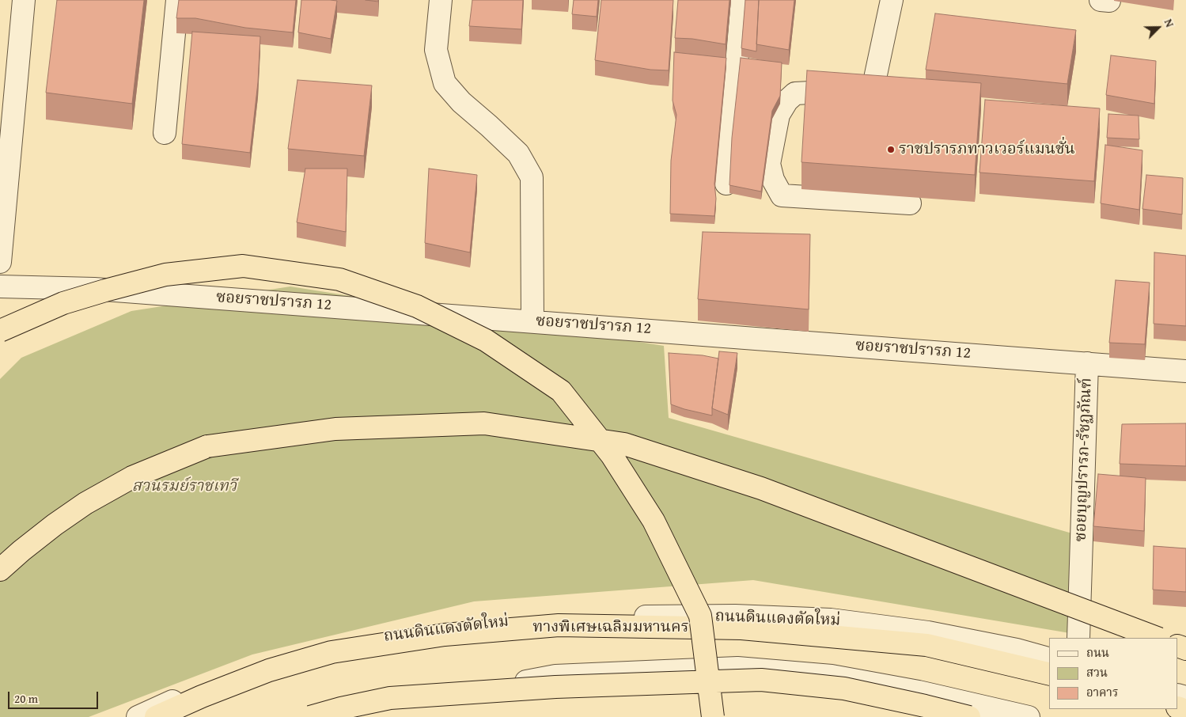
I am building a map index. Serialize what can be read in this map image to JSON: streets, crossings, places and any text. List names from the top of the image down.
{
  "streets": {
    "highway": ["ทางพิเศษเฉลิมมหานคร"],
    "street": ["ซอยราชปรารภ 12", "ซอยบุญปรารภ-รัชฏภัณฑ์", "ถนนดินแดงตัดใหม่"]
  },
  "crossings": [
    ["ซอยราชปรารภ 12", "ซอยบุญปรารภ-รัชฏภัณฑ์"]
  ],
  "parks": ["สวนรมย์ราชเทวี"],
  "places": ["ราชปรารภทาวเวอร์แมนชั่น"],
  "legend": ["ถนน", "สวน", "อาคาร"],
  "scale_bar": "20 m",
  "north": "top right"
}
